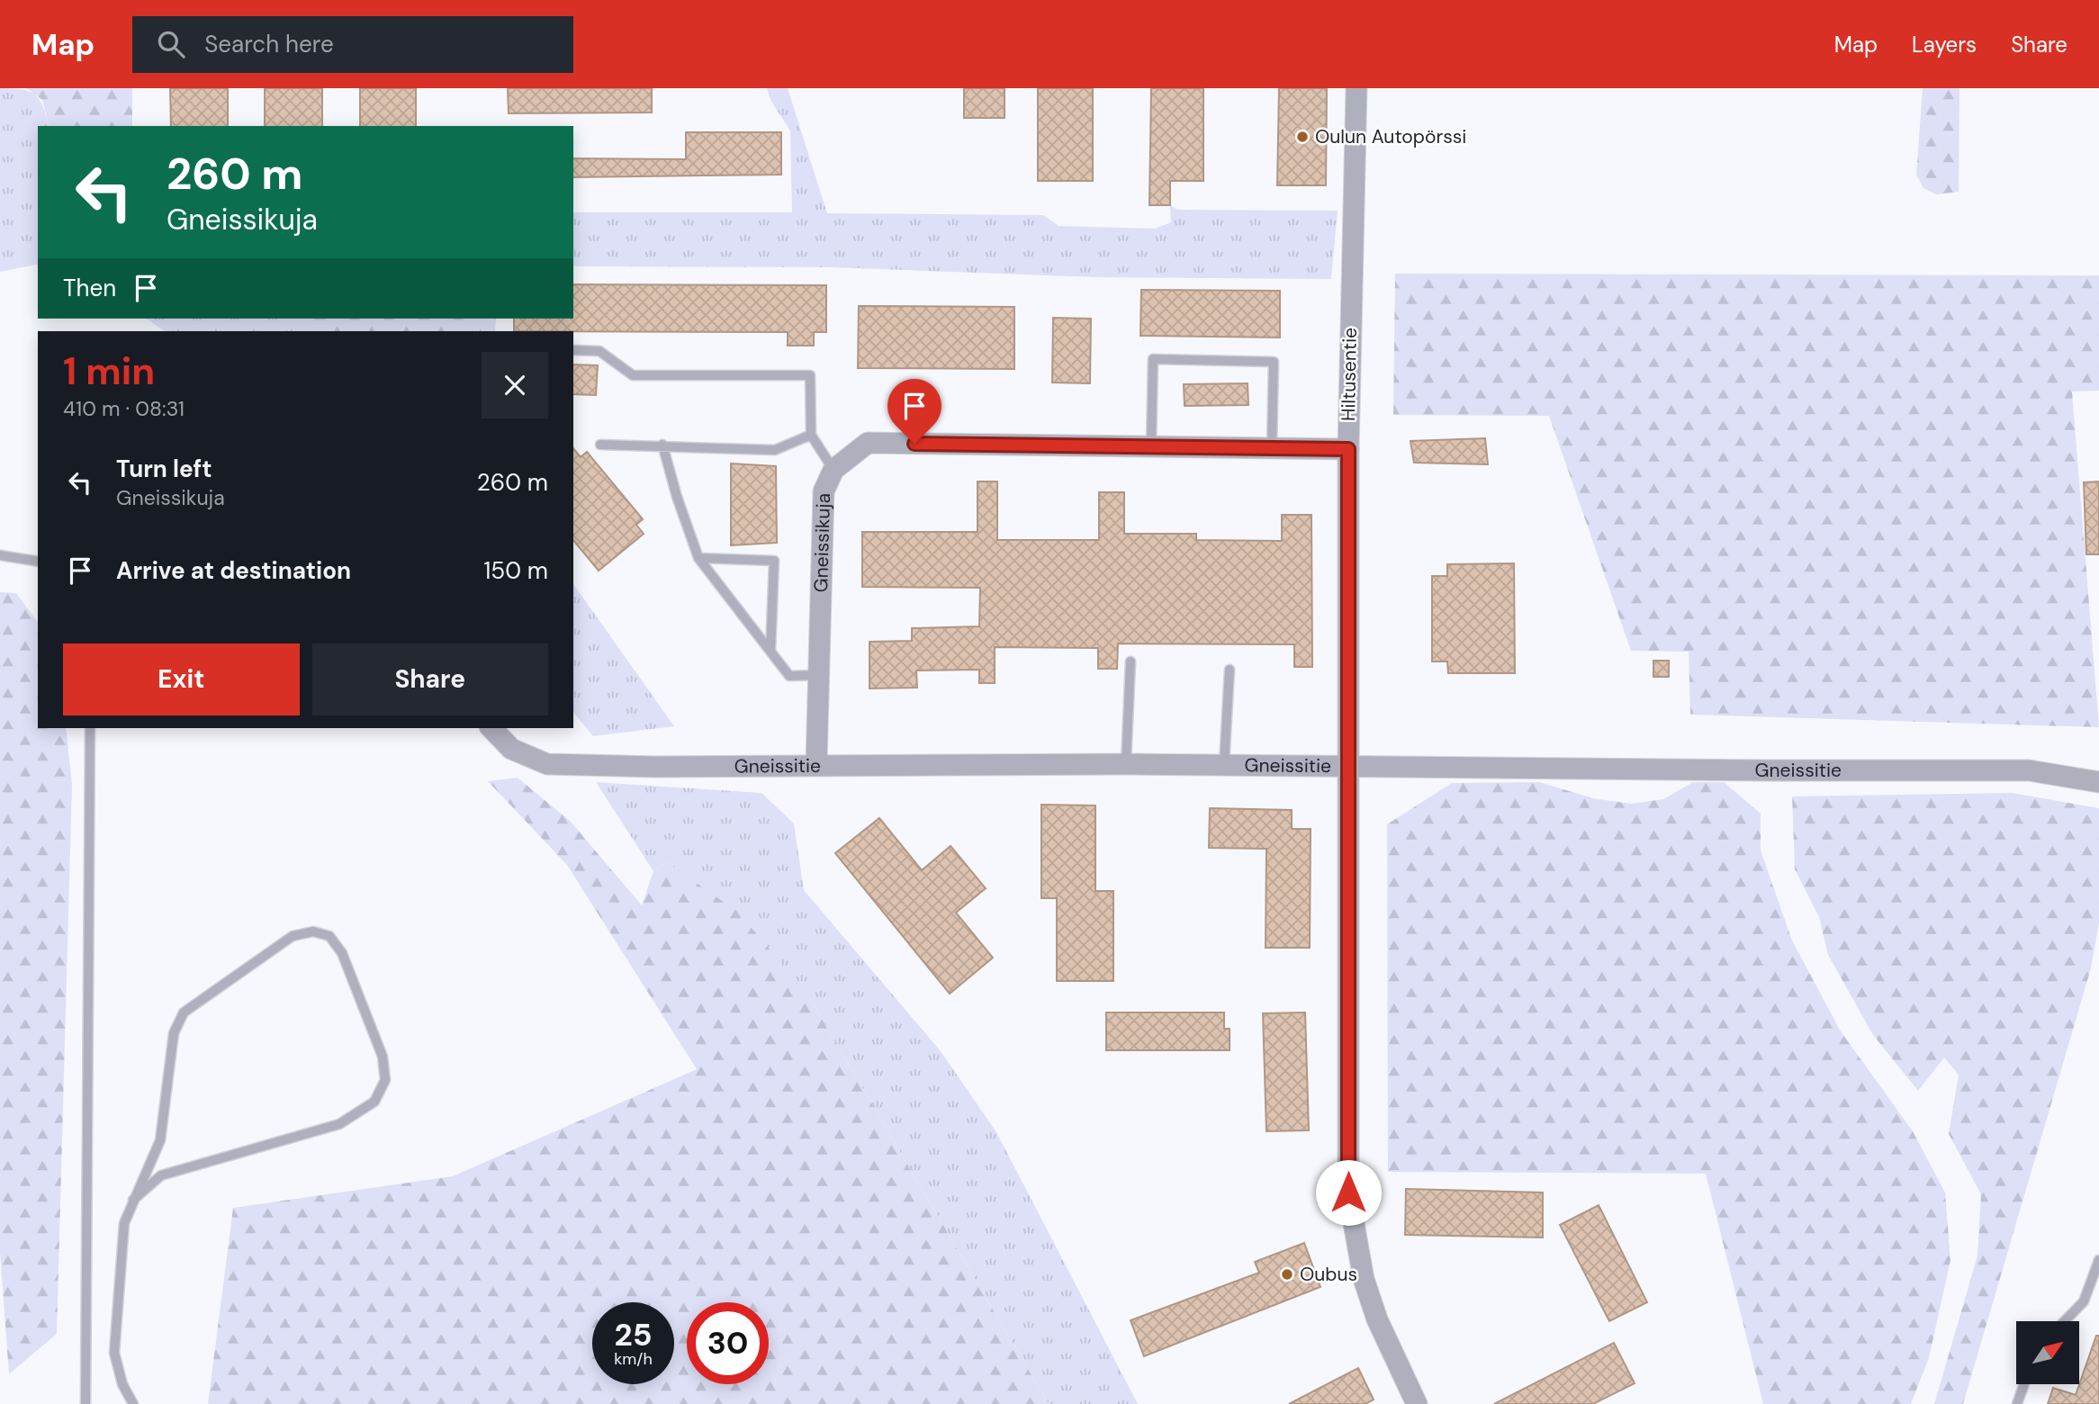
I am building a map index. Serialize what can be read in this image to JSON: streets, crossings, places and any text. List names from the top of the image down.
{
  "streets": {
    "street": ["Hiltusentie", "Gneissikuja", "Gneissitie"]
  },
  "crossings": [
    ["Hiltusentie", "Gneissikuja"],
    ["Hiltusentie", "Gneissitie"],
    ["Gneissikuja", "Gneissitie"]
  ],
  "places": ["Oulun Autopörssi", "Oubus"],
  "north": "top right",
  "page": {
    "header": "Map",
    "search": "Search here",
    "nav": ["Map", "Layers", "Share"],
    "turn": ["260 m", "Gneissikuja"],
    "then": "Then",
    "heading": ["1 min", "410 m · 08:31"],
    "list": [
      {
        "name": "Turn left",
        "note": "Gneissikuja",
        "value": "260 m"
      },
      {
        "name": "Arrive at destination",
        "value": "150 m"
      }
    ],
    "buttons": ["Exit", "Share"],
    "speed": "25 km/h",
    "limit": "30"
  }
}
